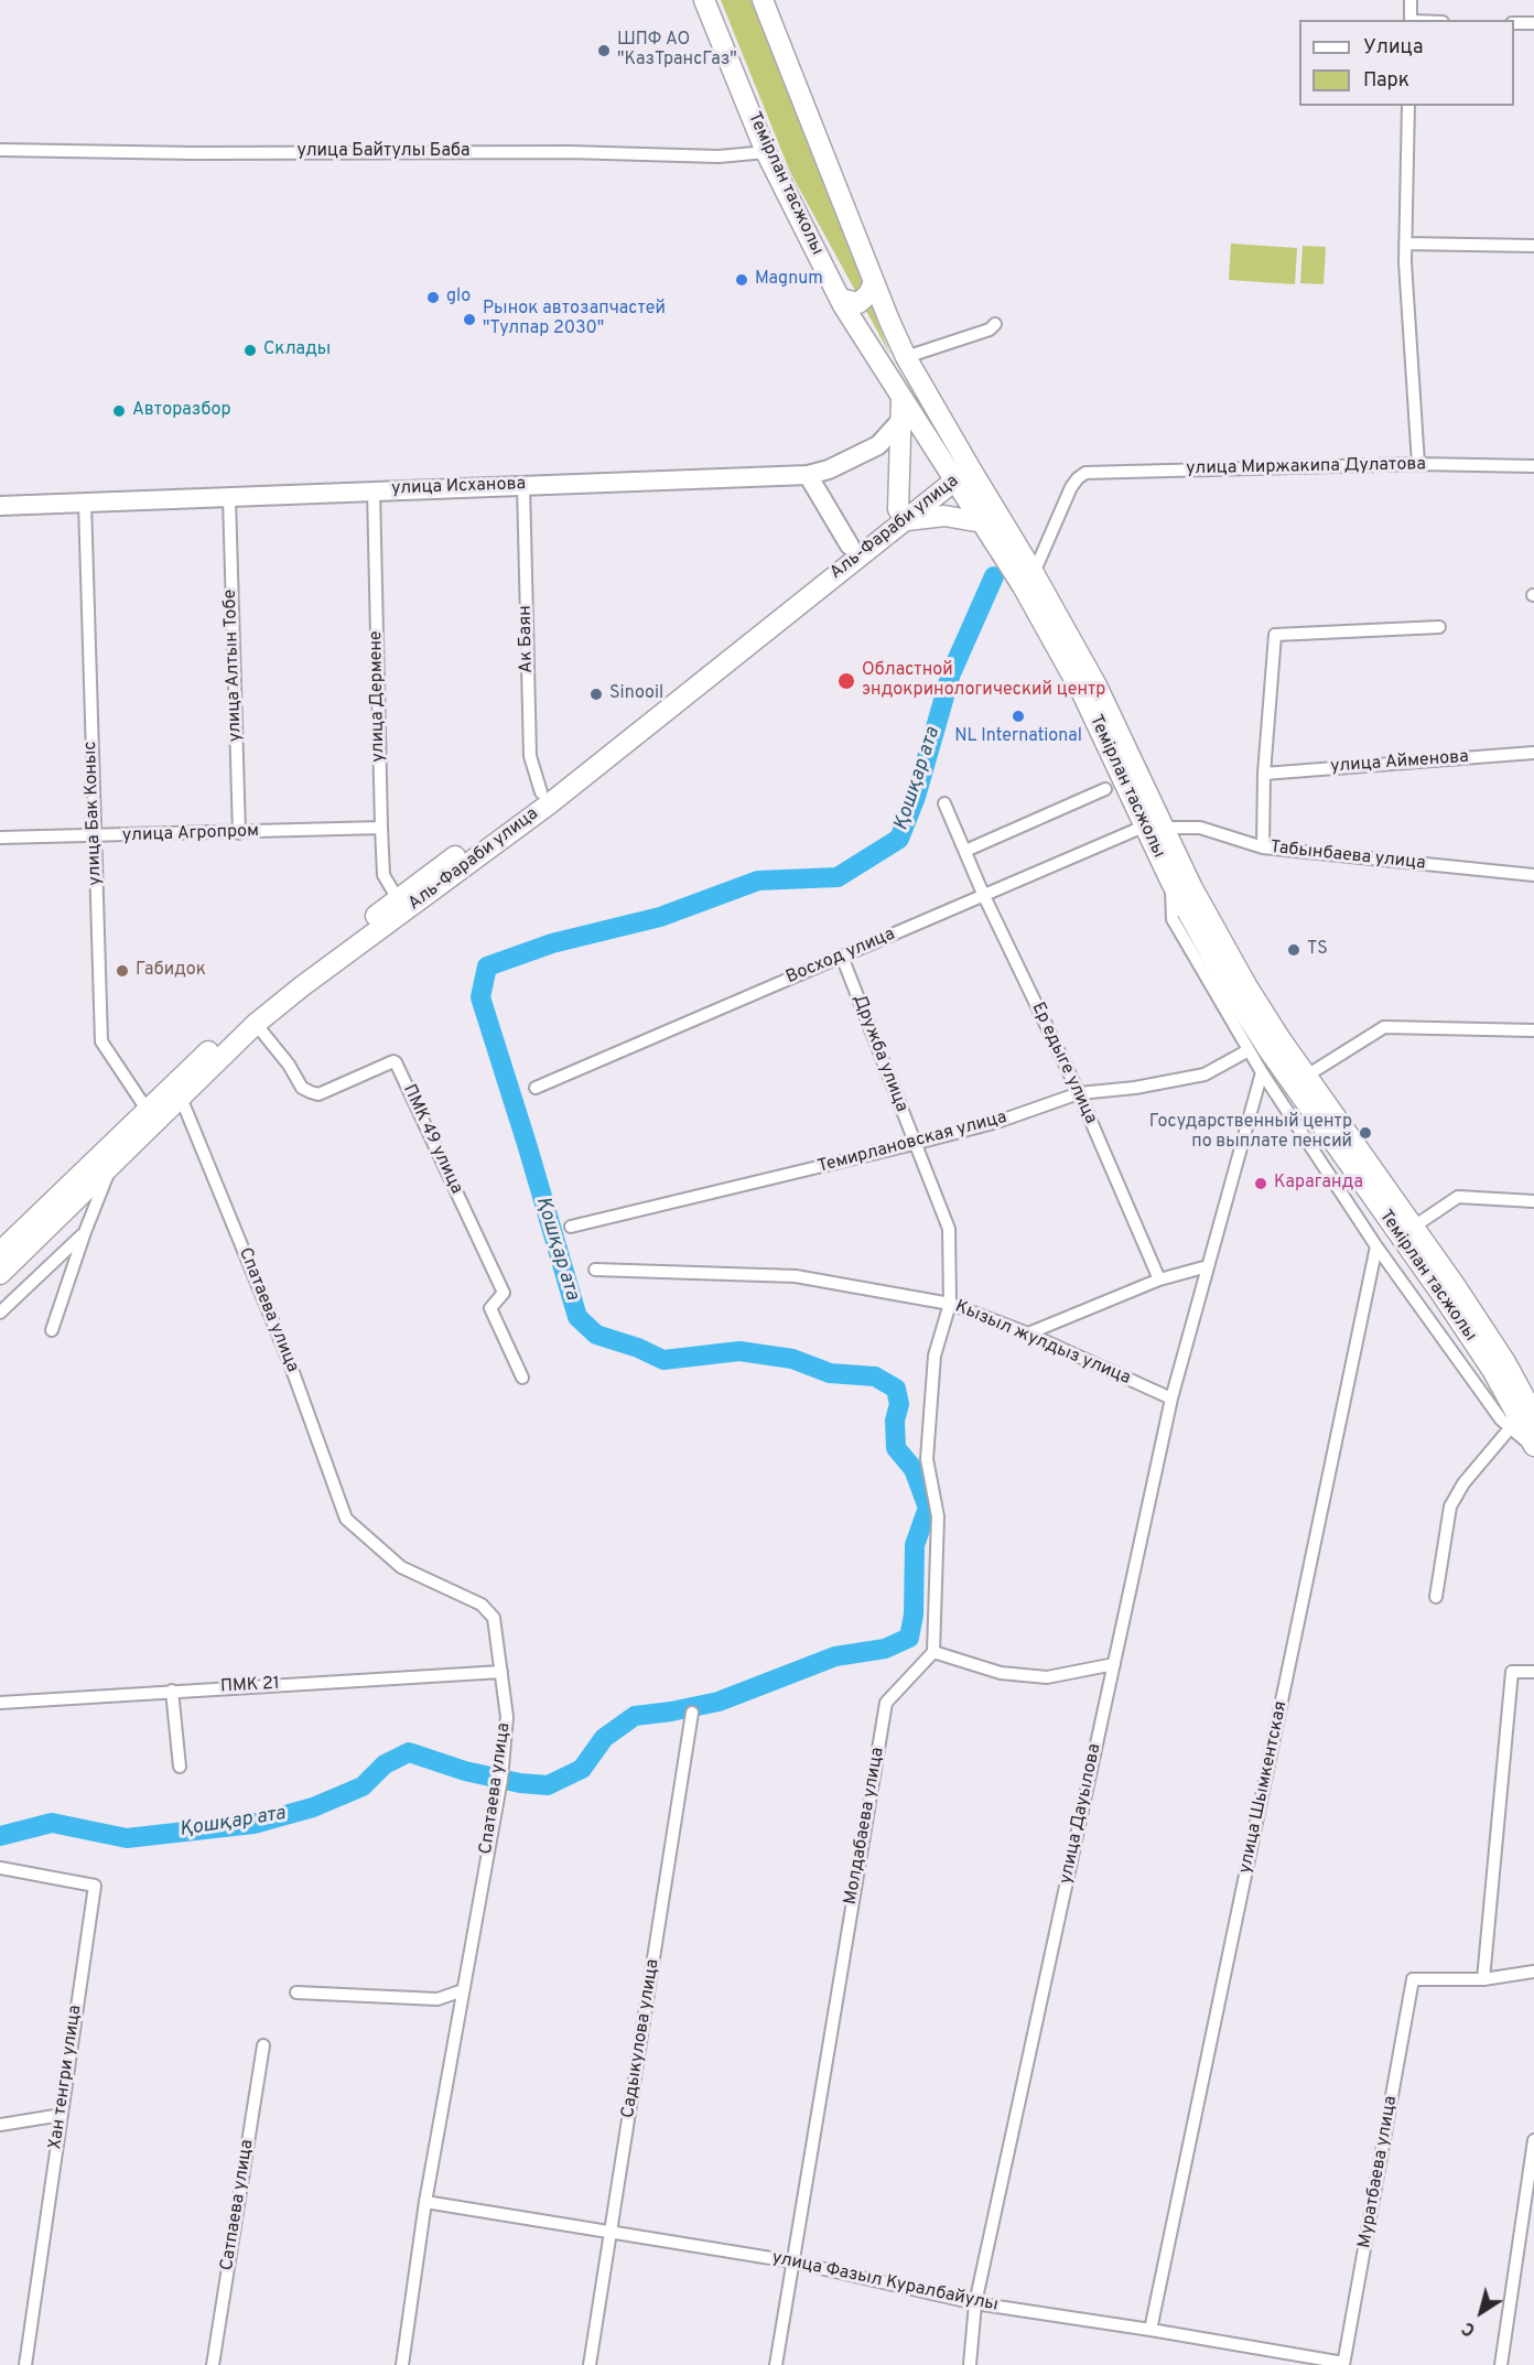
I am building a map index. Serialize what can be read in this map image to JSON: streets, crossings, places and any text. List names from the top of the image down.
{
  "streets": {
    "main road": ["Темірлан тасжолы", "улица Исханова", "Аль-Фараби улица"],
    "street": [
      "улица Байтулы Баба",
      "улица Миржакипа Дулатова",
      "Ак Баян",
      "улица Алтын Тобе",
      "улица Дермене",
      "улица Айменова",
      "улица Бак Коныс",
      "улица Агропром",
      "Табынбаева улица",
      "Восход улица",
      "Дружба улица",
      "Ер едыге улица",
      "ПМК 49 улица",
      "Темирлановская улица",
      "Спатаева улица",
      "Кызыл жулдыз улица",
      "ПМК 21",
      "улица Шымкентская",
      "улица Дауылова",
      "Молдабаева улица",
      "Садыкулова улица",
      "Хан тенгри улица",
      "Муратбаева улица",
      "Сатпаева улица",
      "улица Фазыл Куралбайулы"
    ]
  },
  "crossings": [
    ["улица Байтулы Баба", "Темірлан тасжолы"],
    ["Темірлан тасжолы", "улица Миржакипа Дулатова"],
    ["Темірлан тасжолы", "Аль-Фараби улица"],
    ["Темірлан тасжолы", "Табынбаева улица"],
    ["Темірлан тасжолы", "Восход улица"],
    ["улица Исханова", "Ак Баян"],
    ["улица Исханова", "улица Алтын Тобе"],
    ["улица Исханова", "улица Дермене"],
    ["улица Исханова", "улица Бак Коныс"],
    ["Аль-Фараби улица", "Ак Баян"],
    ["Аль-Фараби улица", "улица Дермене"],
    ["Аль-Фараби улица", "улица Бак Коныс"],
    ["Аль-Фараби улица", "ПМК 49 улица"],
    ["Аль-Фараби улица", "Спатаева улица"],
    ["улица Алтын Тобе", "улица Агропром"],
    ["улица Дермене", "улица Агропром"],
    ["улица Бак Коныс", "улица Агропром"],
    ["Табынбаева улица", "Восход улица"],
    ["Восход улица", "Дружба улица"],
    ["Восход улица", "Ер едыге улица"],
    ["Дружба улица", "Темирлановская улица"],
    ["Дружба улица", "Кызыл жулдыз улица"],
    ["Ер едыге улица", "Темирлановская улица"],
    ["Спатаева улица", "ПМК 21"],
    ["Спатаева улица", "улица Фазыл Куралбайулы"],
    ["Кызыл жулдыз улица", "улица Дауылова"],
    ["улица Шымкентская", "улица Фазыл Куралбайулы"],
    ["улица Дауылова", "улица Фазыл Куралбайулы"],
    ["Молдабаева улица", "улица Фазыл Куралбайулы"],
    ["Садыкулова улица", "улица Фазыл Куралбайулы"],
    ["Муратбаева улица", "улица Фазыл Куралбайулы"]
  ],
  "water": ["Қошқар ата"],
  "places": [
    "ШПФ АО \"КазТрансГаз\"",
    "Magnum",
    "glo",
    "Рынок автозапчастей \"Тулпар 2030\"",
    "Склады",
    "Авторазбор",
    "Областной эндокринологический центр",
    "Sinooil",
    "NL International",
    "TS",
    "Габидок",
    "Государственный центр по выплате пенсий",
    "Караганда"
  ],
  "legend": ["Улица", "Парк"],
  "north": "bottom left"
}
